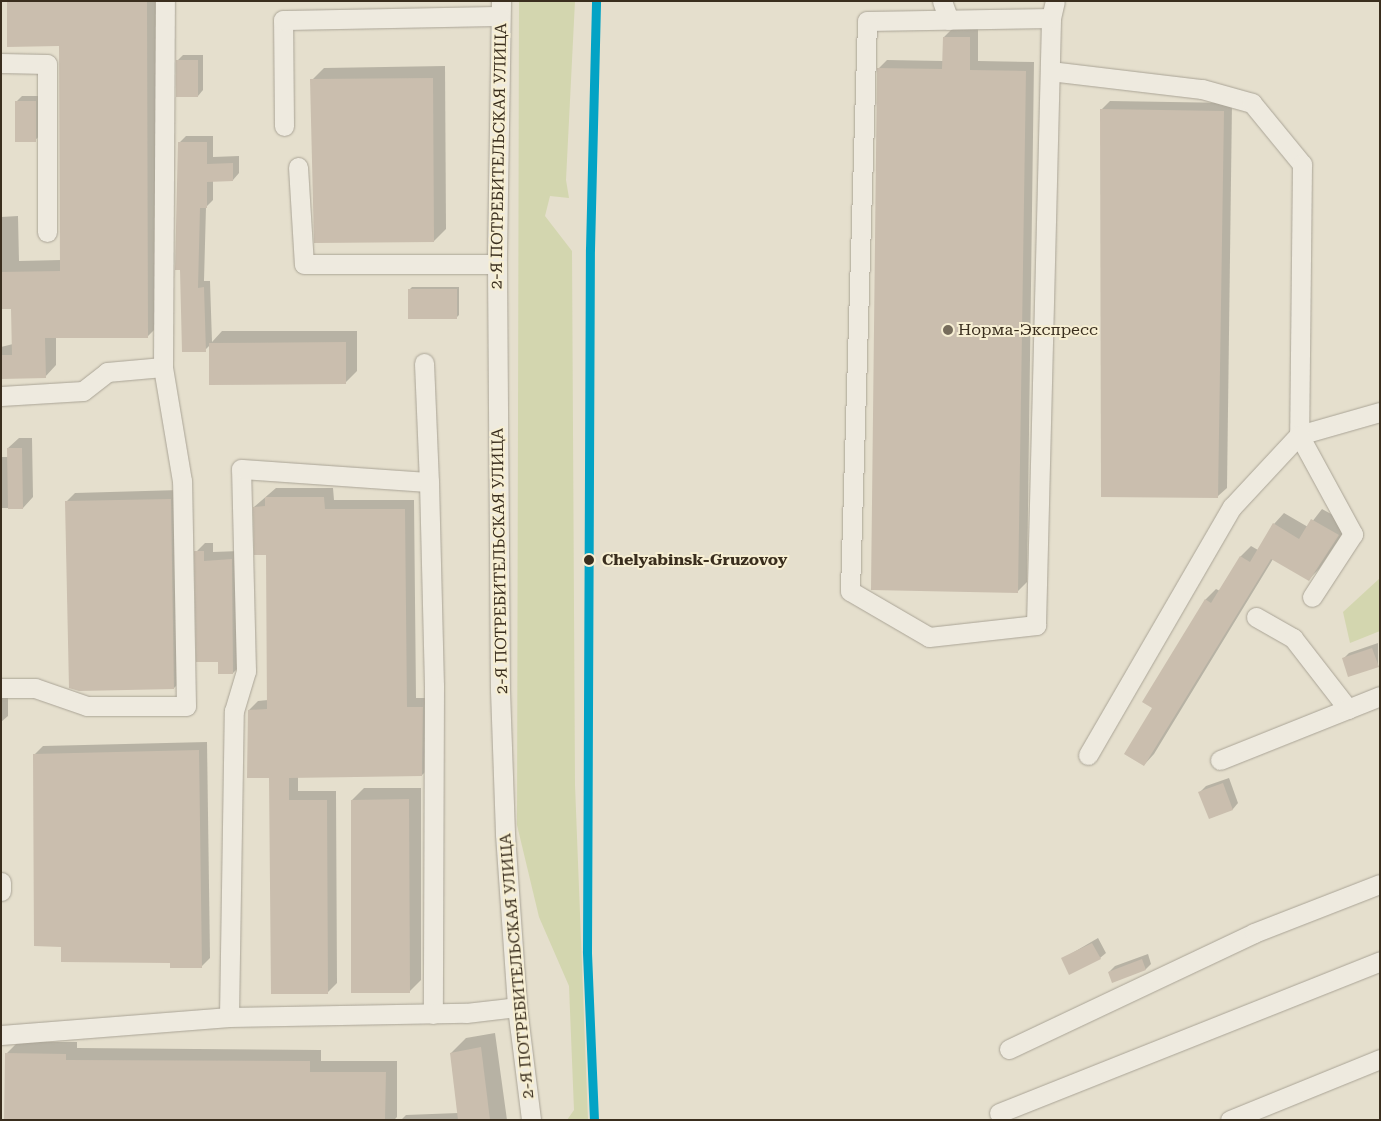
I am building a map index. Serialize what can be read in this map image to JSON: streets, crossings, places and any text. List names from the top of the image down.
{
  "streets": {
    "street": ["2-Я ПОТРЕБИТЕЛЬСКАЯ УЛИЦА"]
  },
  "places": ["Норма-Экспресс", "Chelyabinsk-Gruzovoy"]
}
